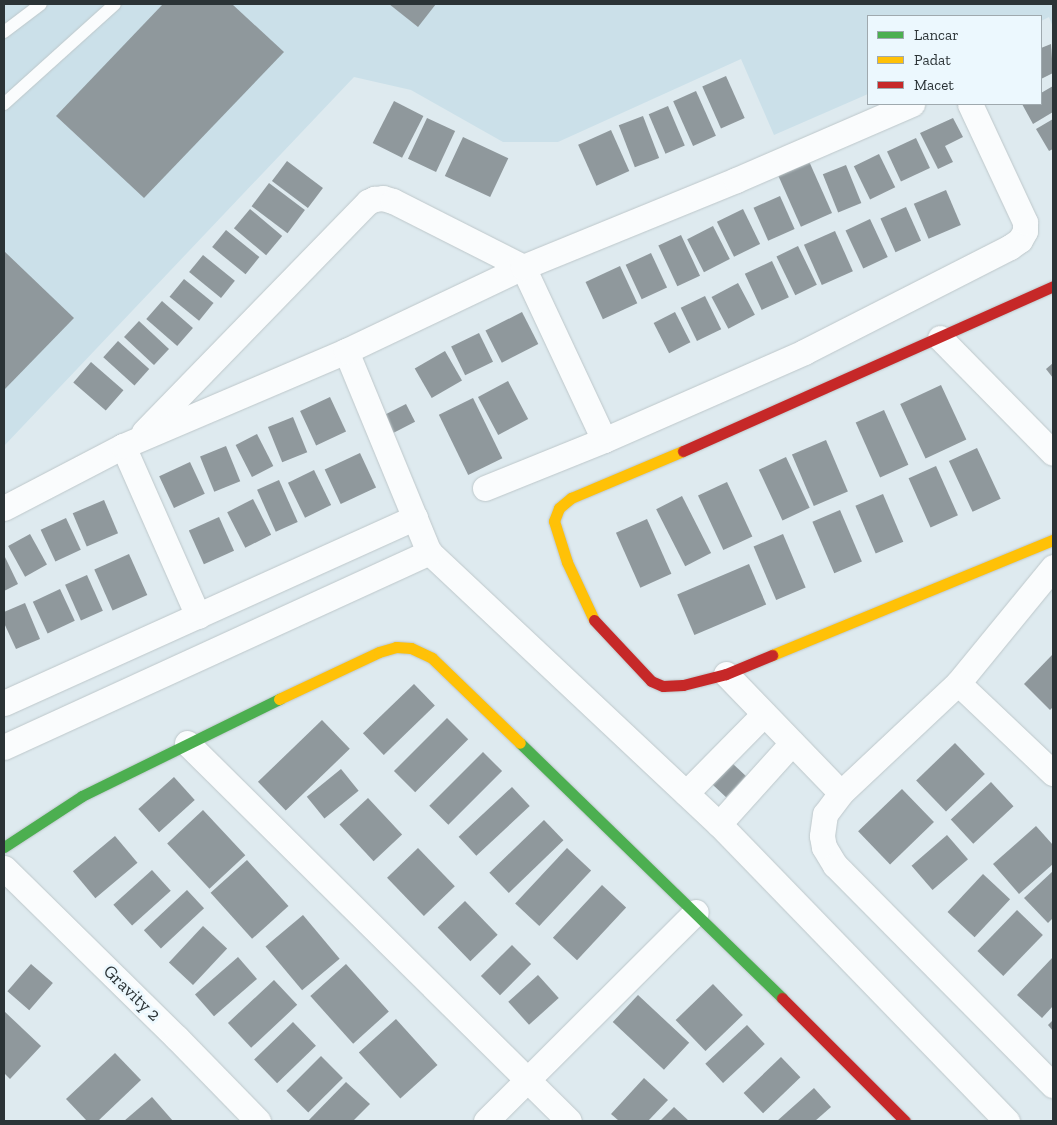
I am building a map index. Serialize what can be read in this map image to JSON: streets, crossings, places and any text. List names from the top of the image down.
{
  "streets": {
    "street": ["Gravity 2"]
  },
  "legend": ["Lancar", "Padat", "Macet"]
}
